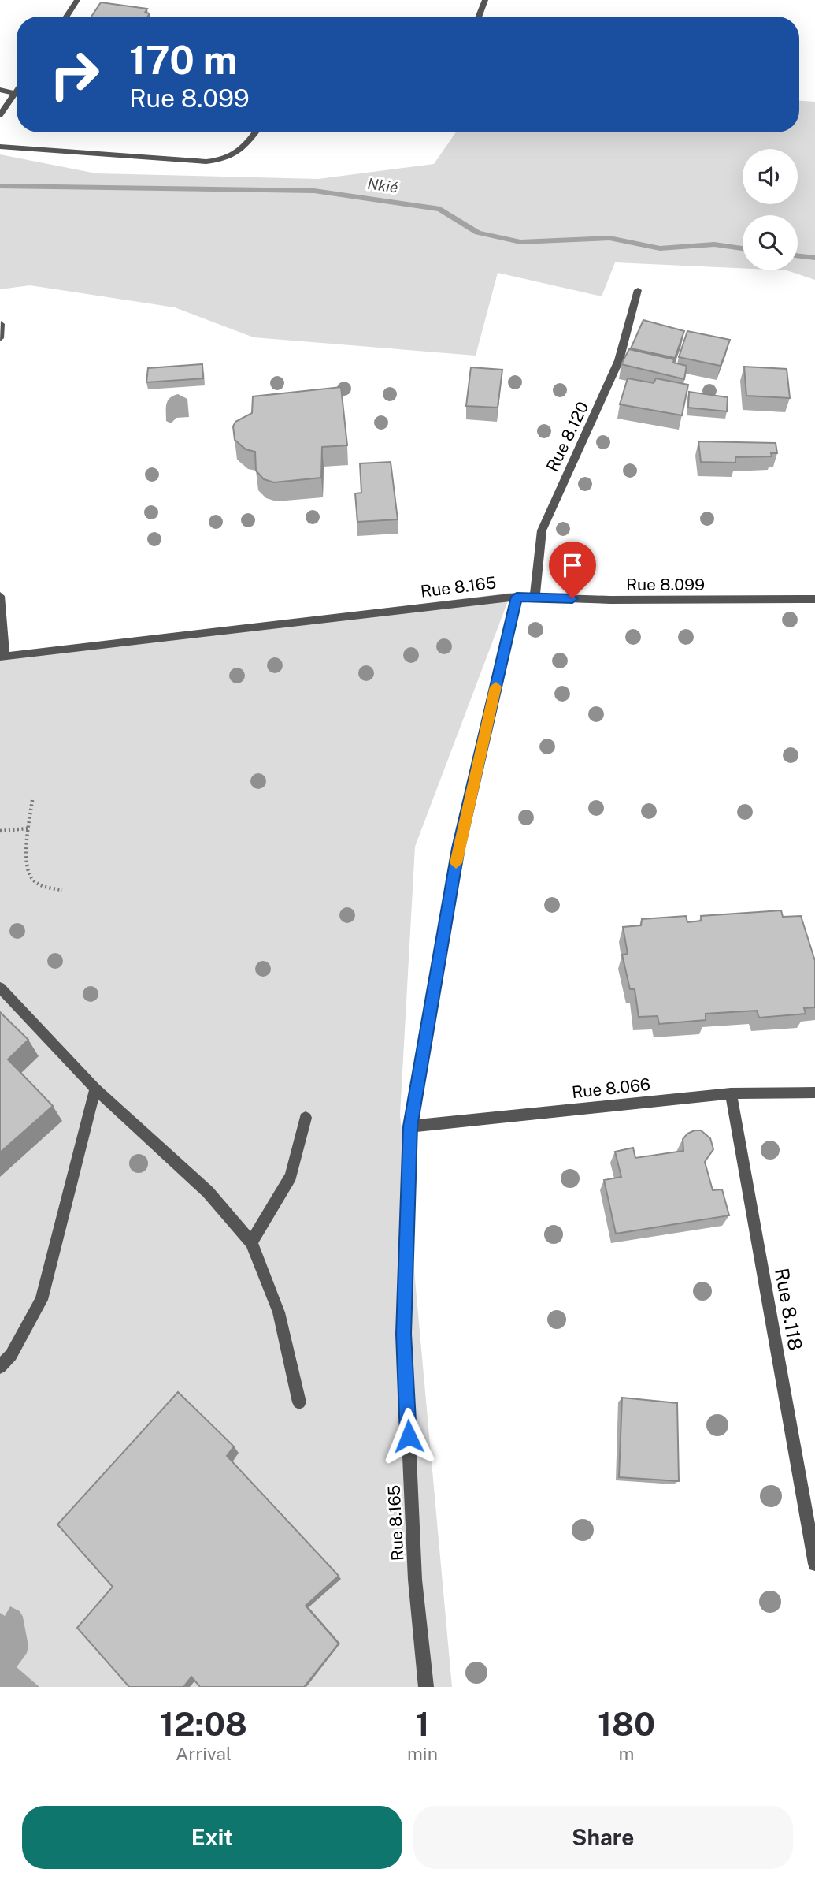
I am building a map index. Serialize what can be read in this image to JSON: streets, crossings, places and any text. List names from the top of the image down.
{
  "streets": {
    "street": [
      "Rue 8.120",
      "Rue 8.099",
      "Rue 8.165",
      "Rue 8.066",
      "Rue 8.118"
    ]
  },
  "crossings": [
    ["Rue 8.120", "Rue 8.099"],
    ["Rue 8.099", "Rue 8.165"],
    ["Rue 8.165", "Rue 8.066"],
    ["Rue 8.066", "Rue 8.118"]
  ],
  "water": ["Nkié"],
  "page": {
    "turn": ["170 m", "Rue 8.099"],
    "eta": [
      "12:08",
      "Arrival",
      "1",
      "min",
      "180",
      "m"
    ],
    "buttons": ["Exit", "Share"]
  }
}
